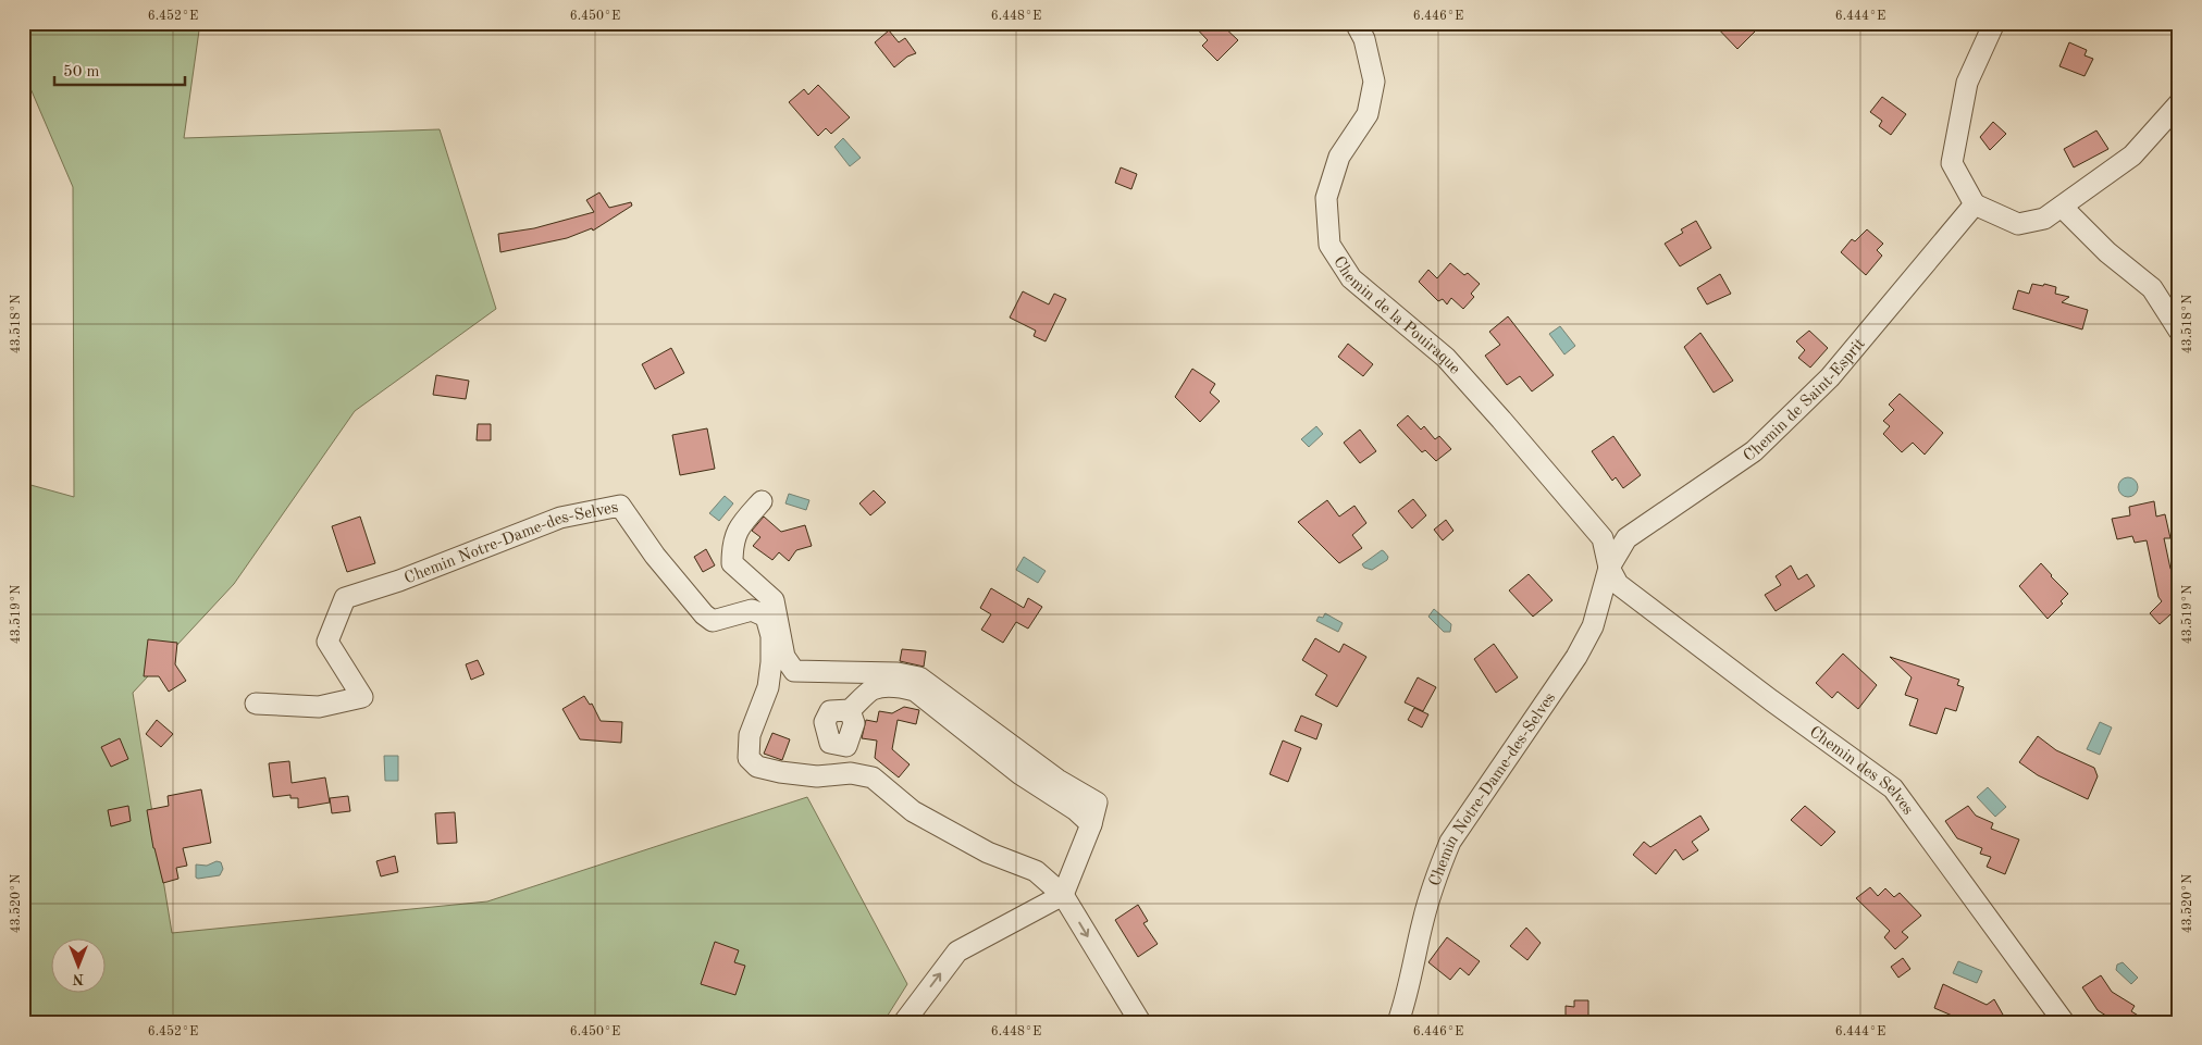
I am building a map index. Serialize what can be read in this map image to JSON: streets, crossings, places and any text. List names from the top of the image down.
{
  "streets": {
    "street": [
      "Chemin de la Pouiraque",
      "Chemin de Saint-Esprit",
      "Chemin Notre-Dame-des-Selves",
      "Chemin des Selves"
    ]
  },
  "crossings": [
    ["Chemin de la Pouiraque", "Chemin de Saint-Esprit"],
    ["Chemin de la Pouiraque", "Chemin Notre-Dame-des-Selves"],
    ["Chemin de la Pouiraque", "Chemin des Selves"],
    ["Chemin de Saint-Esprit", "Chemin Notre-Dame-des-Selves"],
    ["Chemin de Saint-Esprit", "Chemin des Selves"],
    ["Chemin Notre-Dame-des-Selves", "Chemin des Selves"]
  ],
  "scale_bar": "50 m",
  "north": "bottom",
  "coordinates": [
    "6.452°E",
    "6.450°E",
    "6.448°E",
    "6.446°E",
    "6.444°E",
    "43.518°N",
    "43.519°N",
    "43.520°N"
  ]
}
